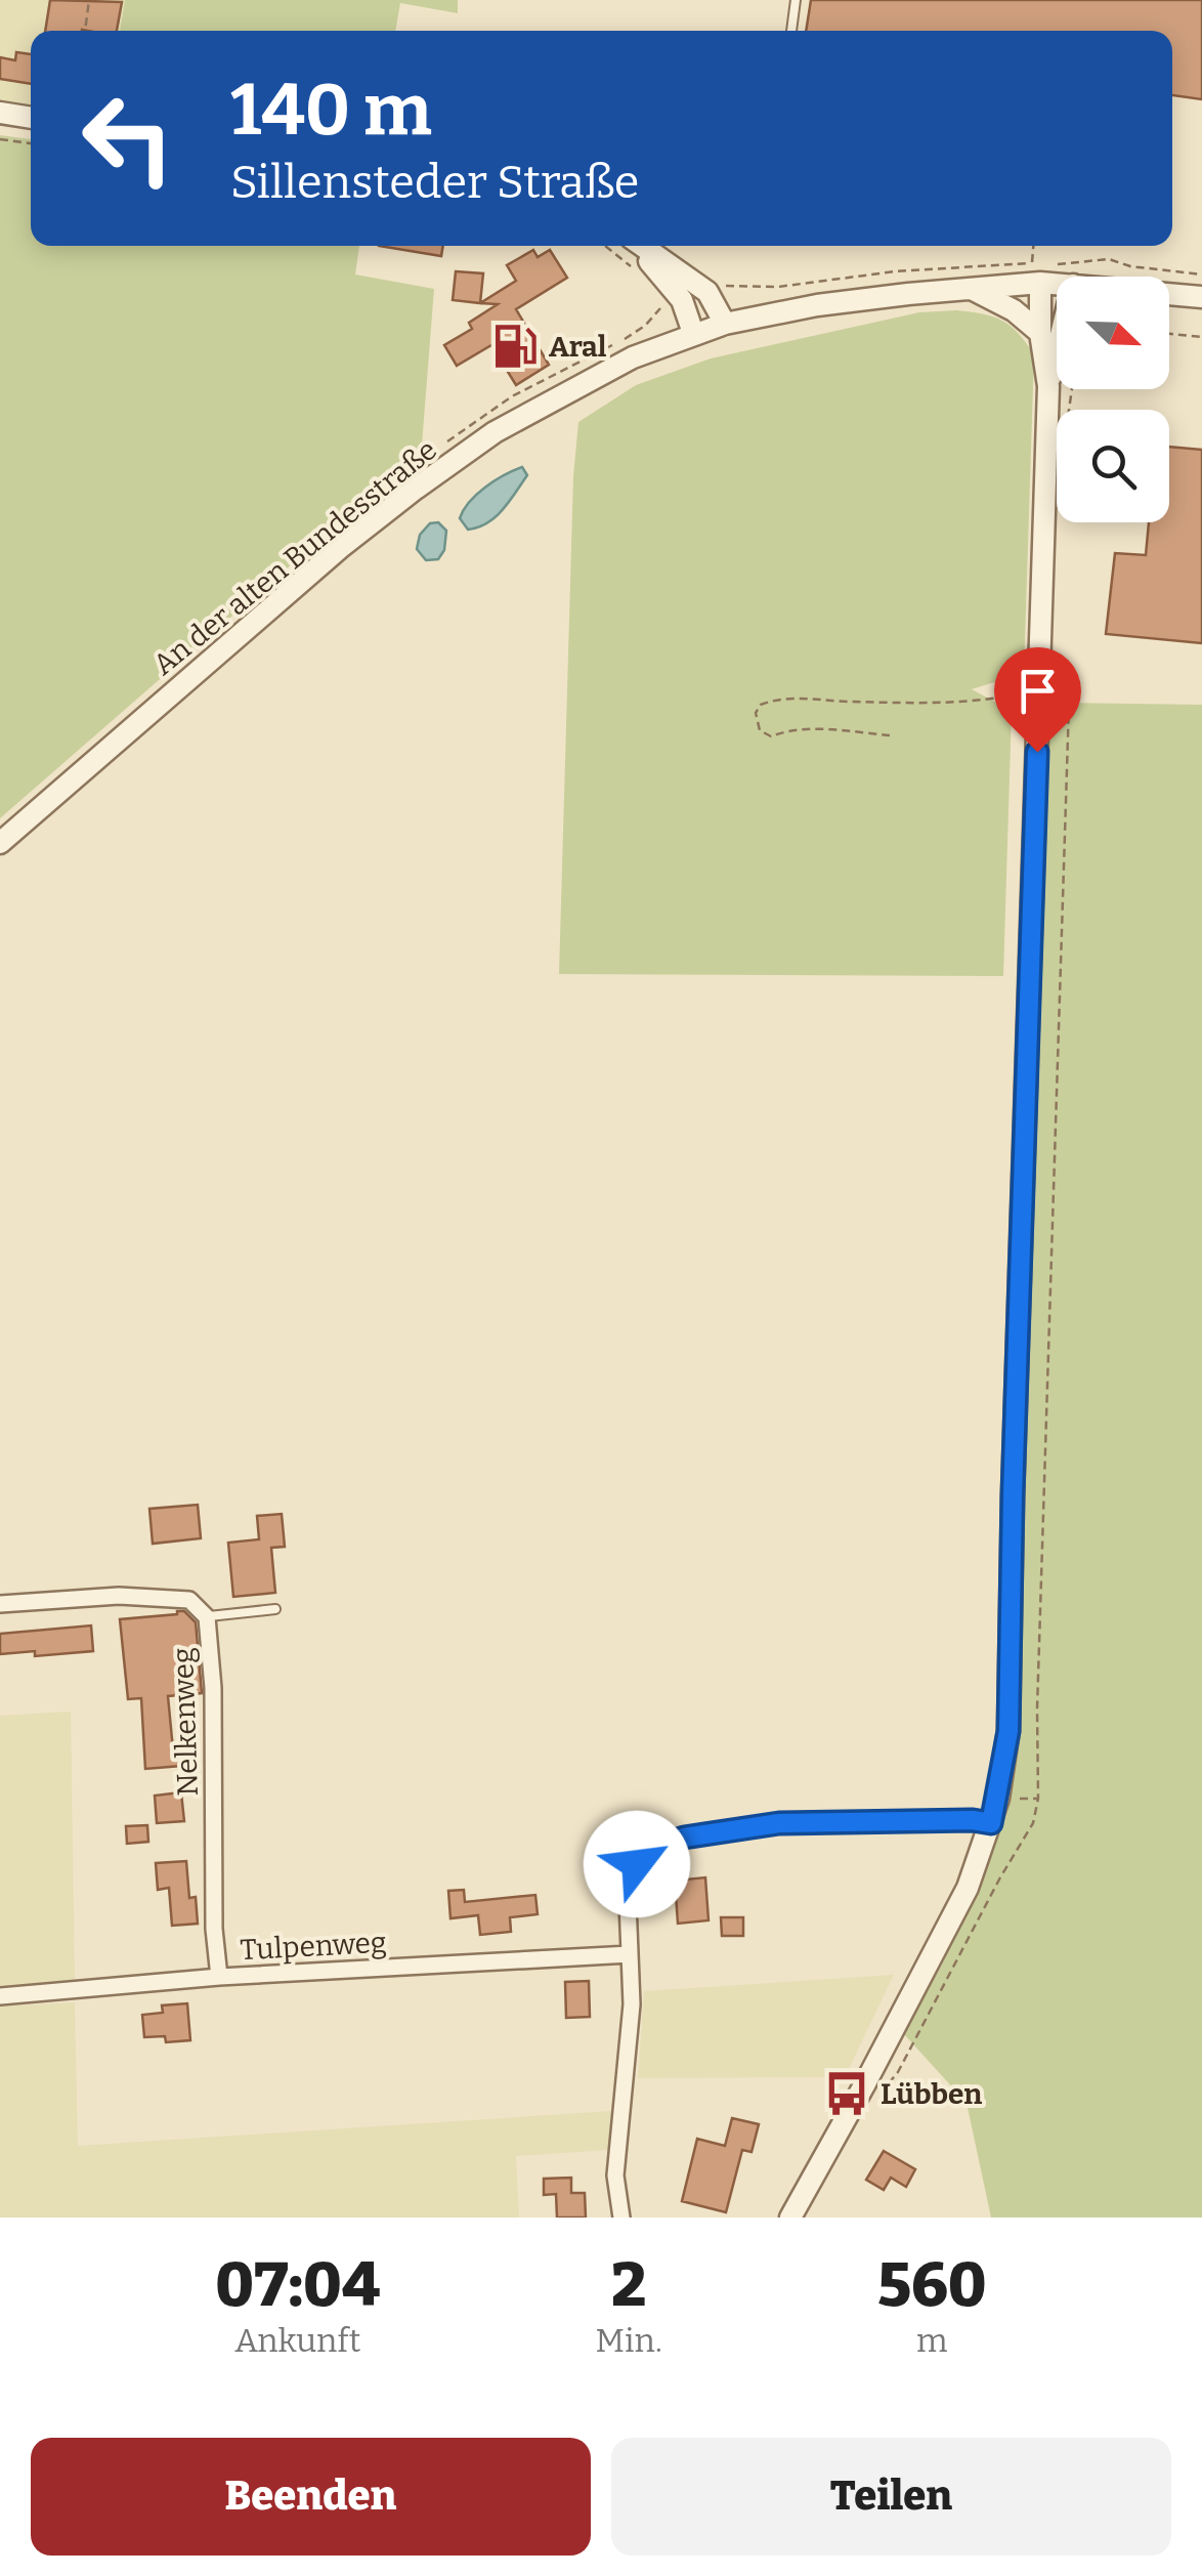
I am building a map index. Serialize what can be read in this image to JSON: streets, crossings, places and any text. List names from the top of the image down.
{
  "streets": {
    "street": ["An der alten Bundesstraße", "Nelkenweg", "Tulpenweg"]
  },
  "crossings": [
    ["Nelkenweg", "Tulpenweg"]
  ],
  "places": {
    "fuel station": ["Aral"],
    "bus stop": ["Lübben"]
  },
  "north": "bottom right",
  "page": {
    "turn": ["140 m", "Sillensteder Straße"],
    "eta": [
      "07:04",
      "Ankunft",
      "2",
      "Min.",
      "560",
      "m"
    ],
    "buttons": ["Beenden", "Teilen"]
  }
}
